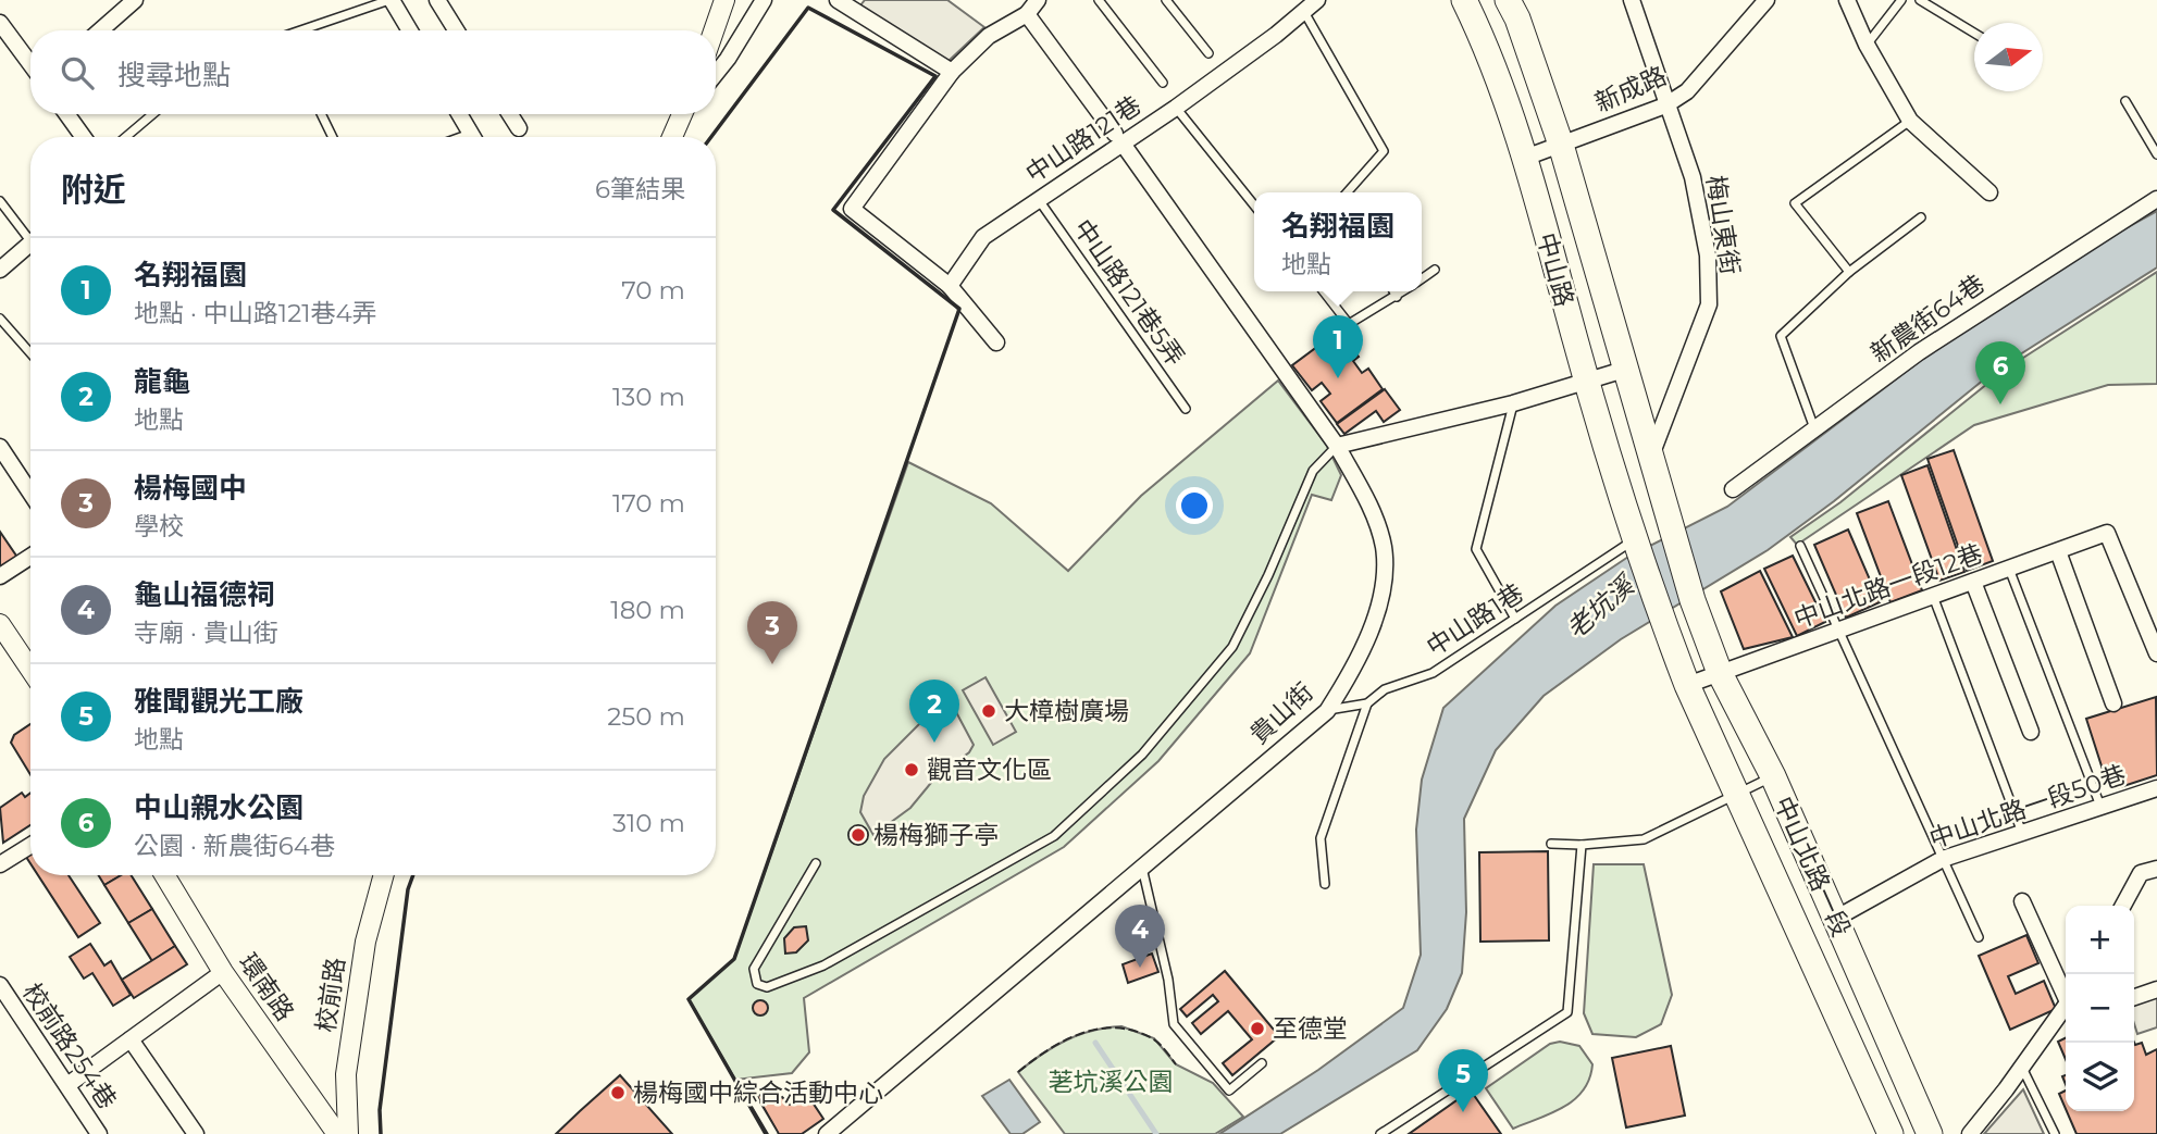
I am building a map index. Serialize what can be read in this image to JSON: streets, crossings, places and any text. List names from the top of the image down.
{
  "streets": {
    "main road": ["中山路", "中山北路一段"],
    "street": [
      "新成路",
      "中山路121巷",
      "梅山東街",
      "新農街64巷",
      "中山北路一段12巷",
      "貴山街",
      "中山北路一段50巷",
      "環南路",
      "校前路",
      "校前路254巷"
    ],
    "lane": ["中山路121巷5弄", "中山路1巷"]
  },
  "crossings": [
    ["新成路", "梅山東街"],
    ["新成路", "中山路"],
    ["中山路121巷", "中山路121巷5弄"],
    ["中山路121巷", "貴山街"],
    ["梅山東街", "中山路"],
    ["中山路", "中山路1巷"],
    ["中山路", "中山北路一段"],
    ["中山北路一段12巷", "中山北路一段"],
    ["中山路1巷", "貴山街"],
    ["中山北路一段50巷", "中山北路一段"]
  ],
  "water": ["老坑溪"],
  "parks": ["荖坑溪公園"],
  "places": [
    "大樟樹廣場",
    "觀音文化區",
    "楊梅獅子亭",
    "至德堂",
    "楊梅國中綜合活動中心"
  ],
  "north": "right",
  "page": {
    "search": "搜尋地點",
    "heading": ["附近", "6筆結果"],
    "popup": ["名翔福園", "地點"],
    "list": [
      {
        "mark": "1",
        "name": "名翔福園",
        "note": "地點 · 中山路121巷4弄",
        "value": "70 m"
      },
      {
        "mark": "2",
        "name": "龍龜",
        "note": "地點",
        "value": "130 m"
      },
      {
        "mark": "3",
        "name": "楊梅國中",
        "note": "學校",
        "value": "170 m"
      },
      {
        "mark": "4",
        "name": "龜山福德祠",
        "note": "寺廟 · 貴山街",
        "value": "180 m"
      },
      {
        "mark": "5",
        "name": "雅聞觀光工廠",
        "note": "地點",
        "value": "250 m"
      },
      {
        "mark": "6",
        "name": "中山親水公園",
        "note": "公園 · 新農街64巷",
        "value": "310 m"
      }
    ],
    "pins": [
      "1",
      "6",
      "3",
      "2",
      "4",
      "5"
    ],
    "map_buttons": ["+", "−"]
  }
}
